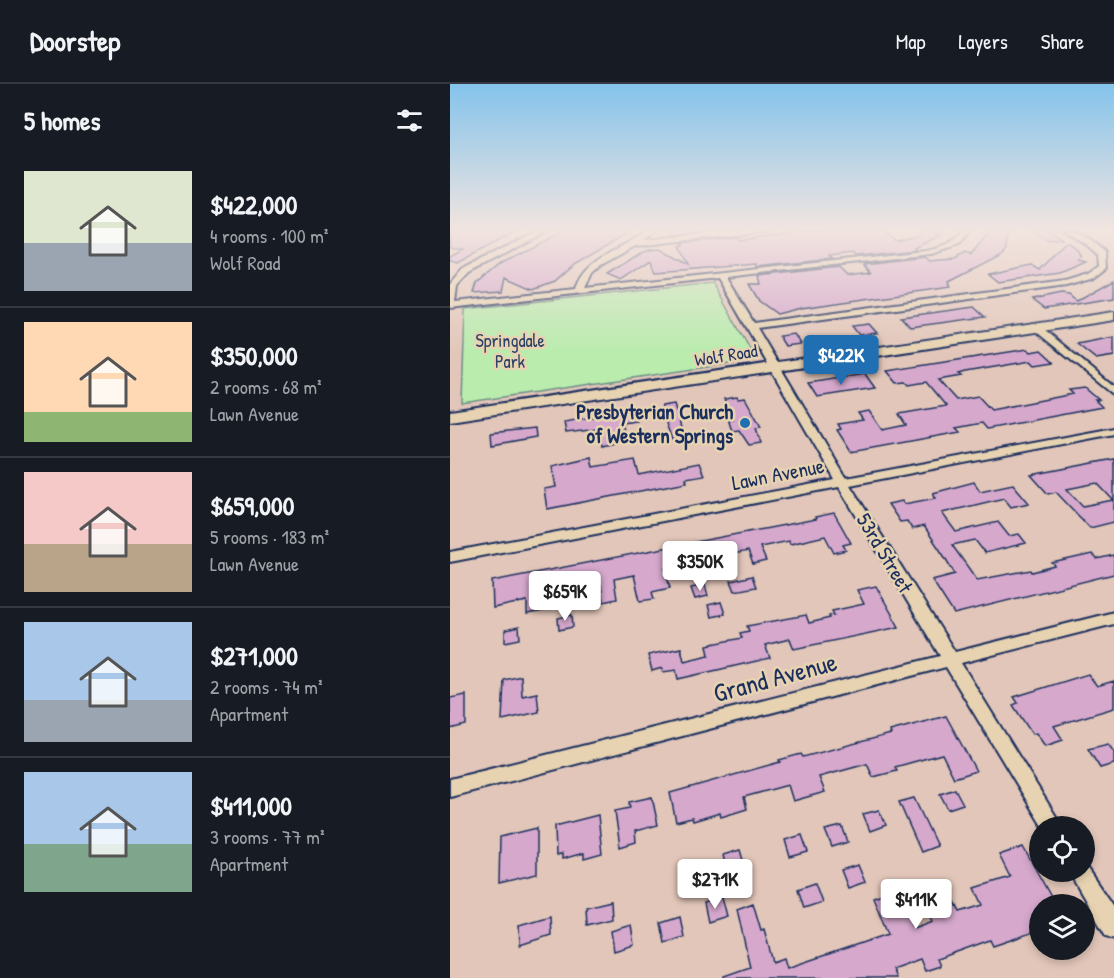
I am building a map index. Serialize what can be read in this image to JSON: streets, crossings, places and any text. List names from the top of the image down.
{
  "streets": {
    "main road": ["Wolf Road"],
    "street": ["Lawn Avenue", "53rd Street", "Grand Avenue"]
  },
  "crossings": [
    ["Wolf Road", "53rd Street"],
    ["Lawn Avenue", "53rd Street"],
    ["53rd Street", "Grand Avenue"]
  ],
  "parks": ["Springdale Park"],
  "places": ["Presbyterian Church of Western Springs"],
  "page": {
    "header": "Doorstep",
    "nav": ["Map", "Layers", "Share"],
    "heading": "5 homes",
    "list": [
      {
        "name": "$422,000",
        "note": "4 rooms · 100 m² · Wolf Road"
      },
      {
        "name": "$350,000",
        "note": "2 rooms · 68 m² · Lawn Avenue"
      },
      {
        "name": "$659,000",
        "note": "5 rooms · 183 m² · Lawn Avenue"
      },
      {
        "name": "$271,000",
        "note": "2 rooms · 74 m² · Apartment"
      },
      {
        "name": "$411,000",
        "note": "3 rooms · 77 m² · Apartment"
      }
    ],
    "price": [
      "$422K",
      "$350K",
      "$659K",
      "$271K",
      "$411K"
    ]
  }
}
